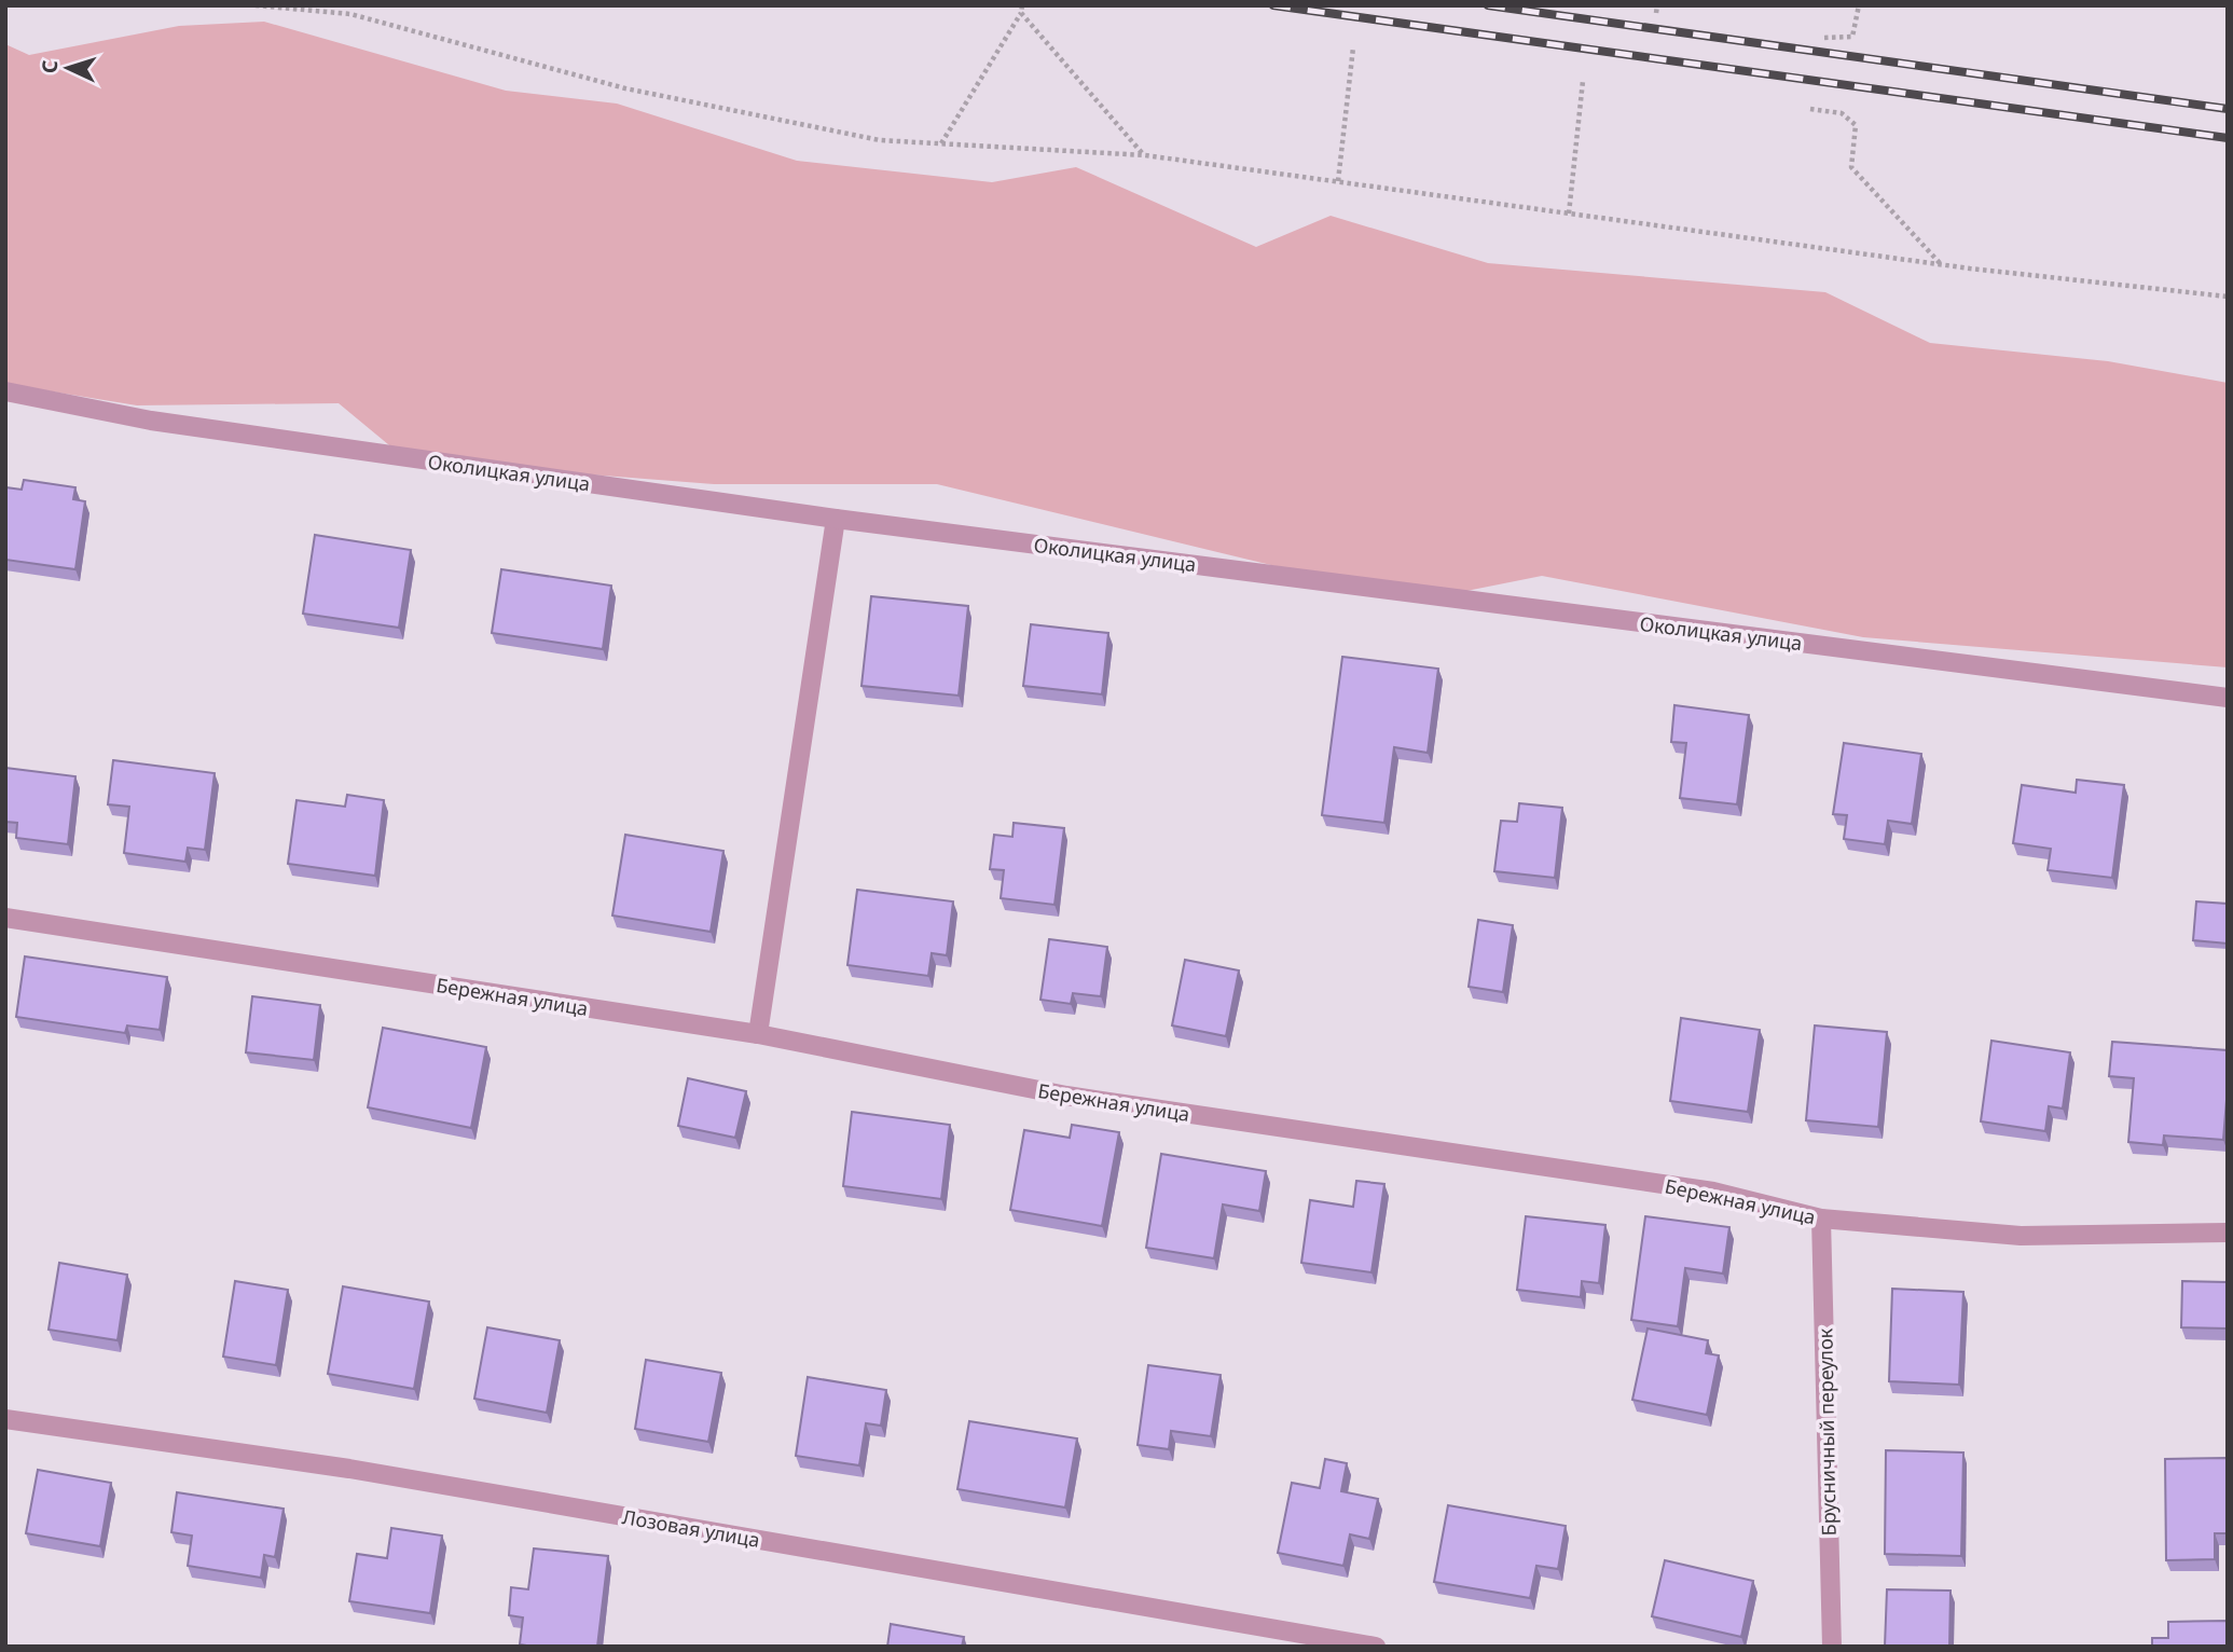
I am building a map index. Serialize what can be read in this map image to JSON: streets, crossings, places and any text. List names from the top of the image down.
{
  "streets": {
    "street": [
      "Околицкая улица",
      "Бережная улица",
      "Брусничный переулок",
      "Лозовая улица"
    ]
  },
  "crossings": [
    ["Бережная улица", "Брусничный переулок"]
  ],
  "north": "left"
}
